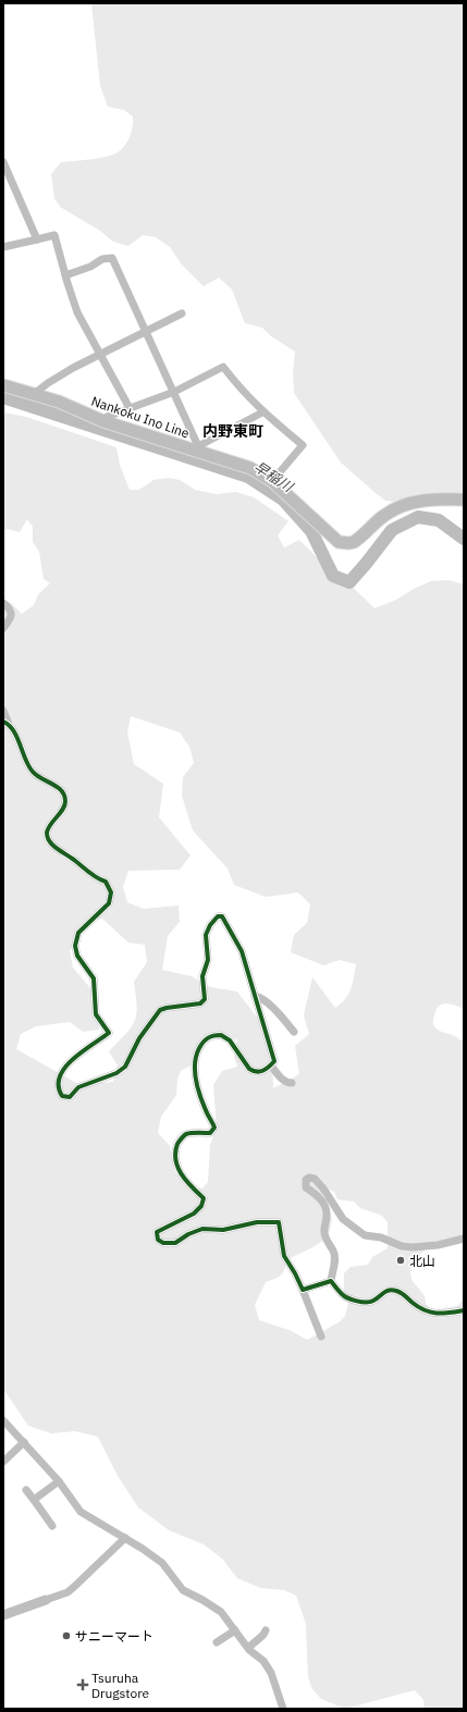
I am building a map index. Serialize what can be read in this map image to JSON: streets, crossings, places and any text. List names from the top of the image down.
{
  "streets": {
    "main road": ["Nankoku Ino Line"]
  },
  "districts": ["内野東町"],
  "water": ["早稲川"],
  "places": {
    "other": ["北山", "サニーマート"],
    "health": ["Tsuruha Drugstore"]
  }
}
